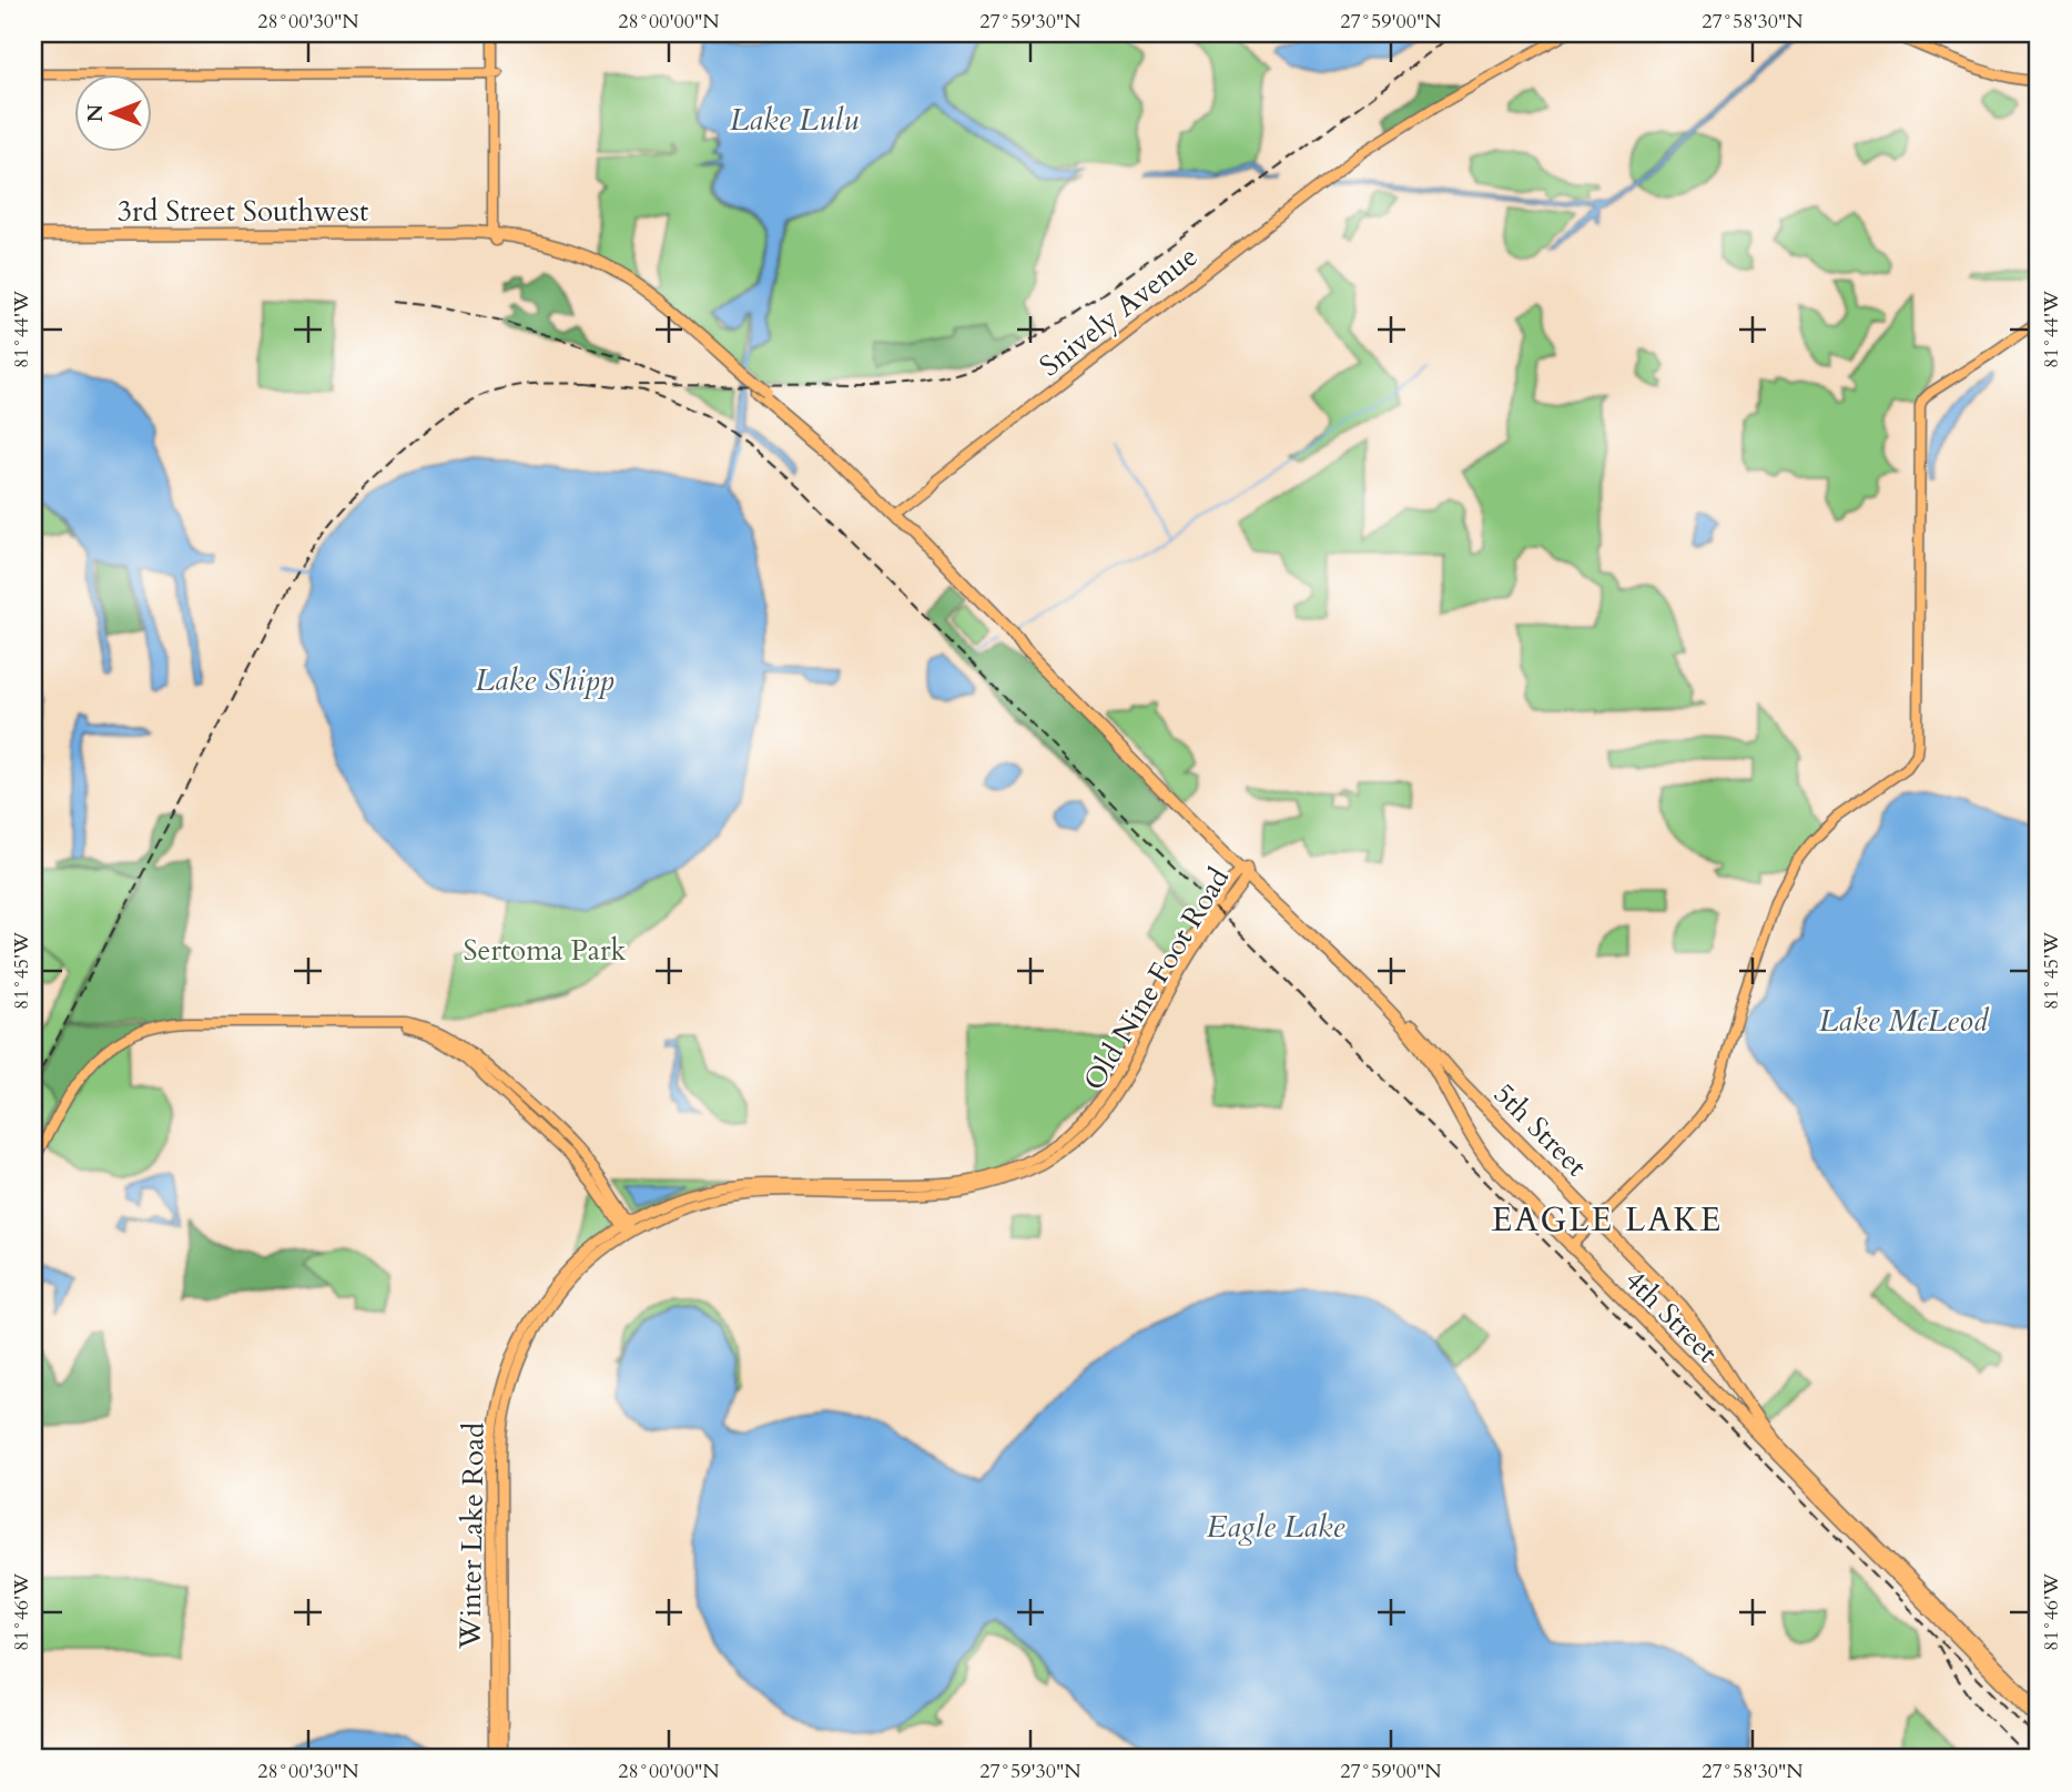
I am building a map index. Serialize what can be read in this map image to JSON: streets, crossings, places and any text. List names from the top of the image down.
{
  "streets": {
    "highway": ["3rd Street Southwest", "5th Street", "4th Street"],
    "main road": ["Snively Avenue", "Old Nine Foot Road", "Winter Lake Road"]
  },
  "crossings": [
    ["3rd Street Southwest", "Snively Avenue"],
    ["Old Nine Foot Road", "Winter Lake Road"],
    ["5th Street", "4th Street"]
  ],
  "districts": ["EAGLE LAKE"],
  "water": [
    "Lake Lulu",
    "Lake Shipp",
    "Lake McLeod",
    "Eagle Lake"
  ],
  "parks": ["Sertoma Park"],
  "north": "left",
  "coordinates": [
    "28°00'30\"N",
    "28°00'00\"N",
    "27°59'30\"N",
    "27°59'00\"N",
    "27°58'30\"N",
    "81°44'W",
    "81°45'W",
    "81°46'W"
  ]
}
